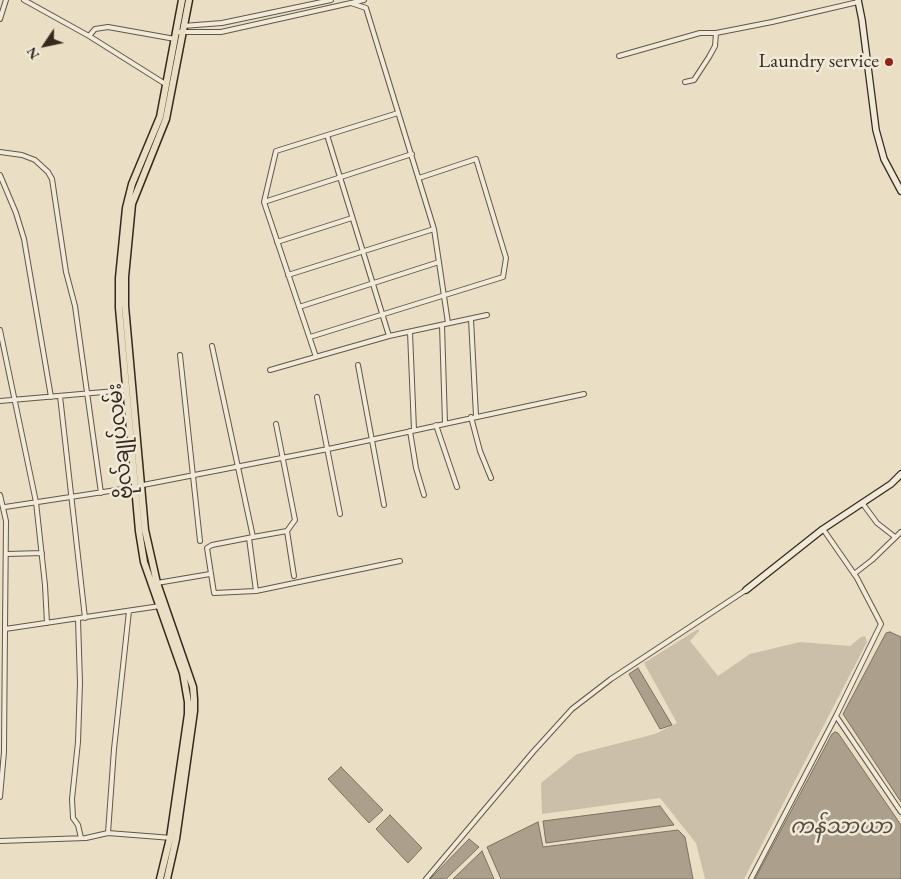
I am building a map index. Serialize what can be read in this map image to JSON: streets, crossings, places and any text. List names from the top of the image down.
{
  "streets": {
    "main road": ["ဗိုလ်ချုပ်လမ်း"]
  },
  "water": ["ကန်သာယာ"],
  "places": ["Laundry service"],
  "north": "bottom left"
}
